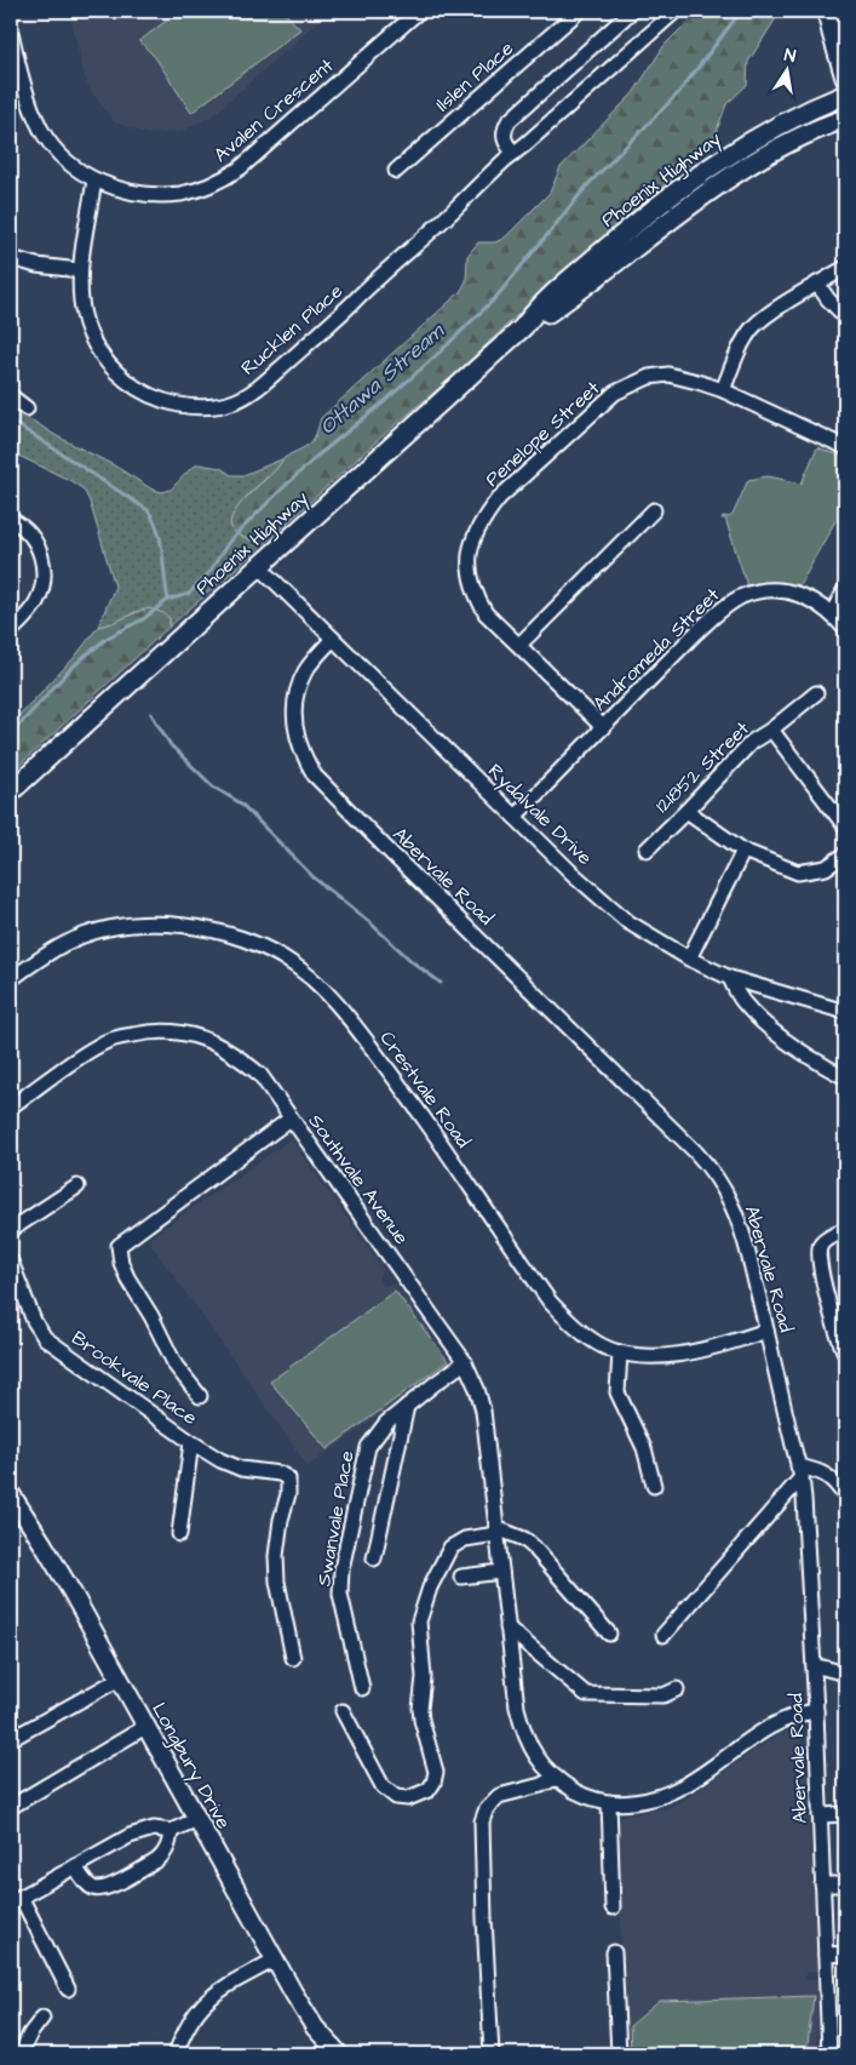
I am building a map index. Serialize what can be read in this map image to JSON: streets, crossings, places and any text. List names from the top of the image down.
{
  "streets": {
    "main road": ["Phoenix Highway"],
    "street": [
      "Ilslen Place",
      "Avalen Crescent",
      "Rucklen Place",
      "Penelope Street",
      "Andromeda Street",
      "121852 Street",
      "Rydalvale Drive",
      "Abervale Road",
      "Crestvale Road",
      "Southvale Avenue",
      "Brookvale Place",
      "Swanvale Place",
      "Longbury Drive"
    ]
  },
  "crossings": [
    ["Avalen Crescent", "Rucklen Place"],
    ["Phoenix Highway", "Rydalvale Drive"],
    ["Penelope Street", "Andromeda Street"],
    ["Andromeda Street", "Rydalvale Drive"],
    ["Rydalvale Drive", "Abervale Road"],
    ["Abervale Road", "Crestvale Road"],
    ["Abervale Road", "Southvale Avenue"],
    ["Southvale Avenue", "Swanvale Place"]
  ],
  "water": ["Ottawa Stream"],
  "north": "top"
}
